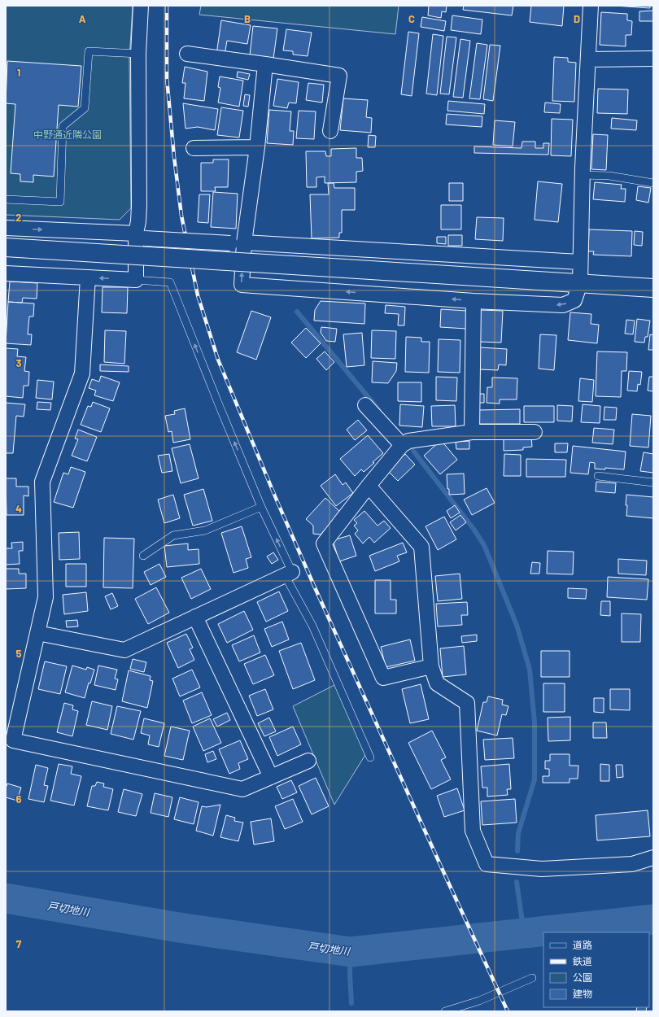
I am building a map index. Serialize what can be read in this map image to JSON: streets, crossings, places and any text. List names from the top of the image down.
{
  "water": ["戸切地川"],
  "parks": ["中野通近隣公園"],
  "legend": [
    "道路",
    "鉄道",
    "公園",
    "建物"
  ],
  "grid": {
    "columns": [
      "A",
      "B",
      "C",
      "D"
    ],
    "rows": [
      "1",
      "2",
      "3",
      "4",
      "5",
      "6",
      "7"
    ]
  }
}
